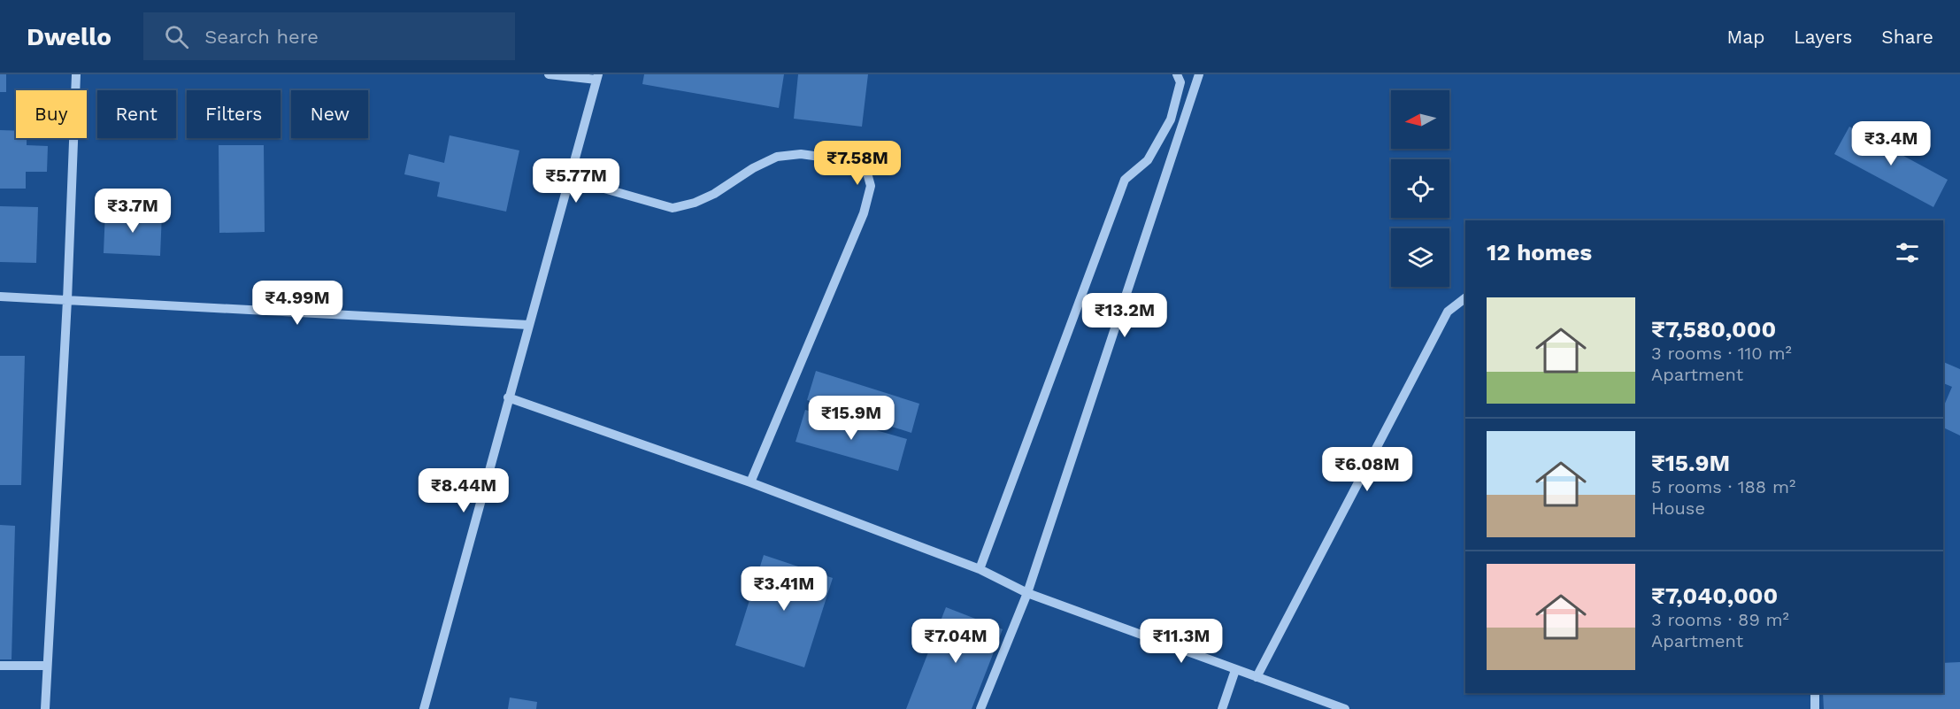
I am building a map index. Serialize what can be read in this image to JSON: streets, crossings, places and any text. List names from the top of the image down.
{
  "north": "left",
  "page": {
    "header": "Dwello",
    "search": "Search here",
    "nav": ["Map", "Layers", "Share"],
    "chip": [
      "Buy",
      "Rent",
      "Filters",
      "New"
    ],
    "price": [
      "₹3.4M",
      "₹7.58M",
      "₹5.77M",
      "₹3.7M",
      "₹4.99M",
      "₹13.2M",
      "₹15.9M",
      "₹6.08M",
      "₹8.44M",
      "₹3.41M",
      "₹7.04M",
      "₹11.3M"
    ],
    "heading": "12 homes",
    "list": [
      {
        "name": "₹7,580,000",
        "note": "3 rooms · 110 m² · Apartment"
      },
      {
        "name": "₹15.9M",
        "note": "5 rooms · 188 m² · House"
      },
      {
        "name": "₹7,040,000",
        "note": "3 rooms · 89 m² · Apartment"
      }
    ]
  }
}
